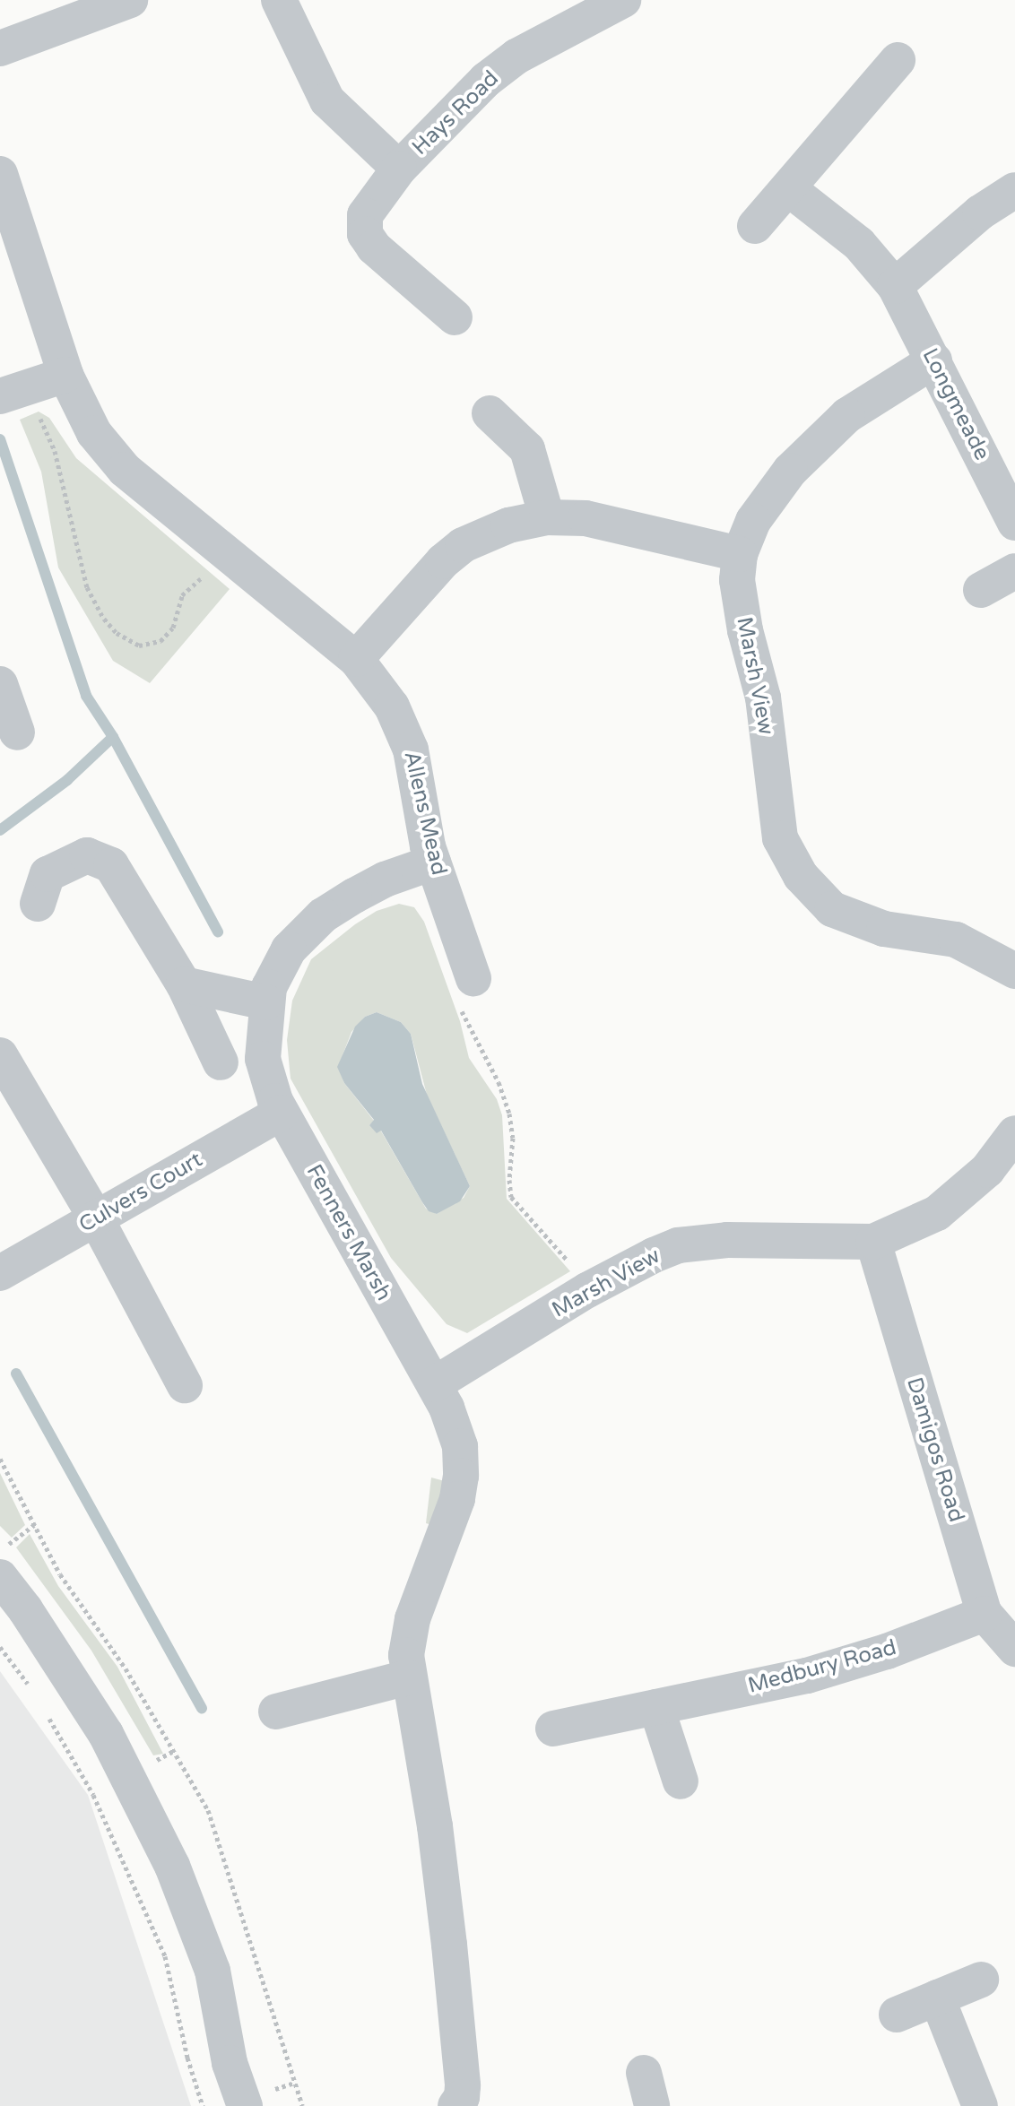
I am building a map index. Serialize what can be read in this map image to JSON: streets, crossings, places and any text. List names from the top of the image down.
{
  "streets": {
    "street": [
      "Hays Road",
      "Longmeade",
      "Marsh View",
      "Allens Mead",
      "Culvers Court",
      "Fenners Marsh",
      "Damigos Road",
      "Medbury Road"
    ]
  },
  "crossings": [
    ["Longmeade", "Marsh View"],
    ["Marsh View", "Fenners Marsh"],
    ["Marsh View", "Damigos Road"],
    ["Allens Mead", "Fenners Marsh"],
    ["Culvers Court", "Fenners Marsh"],
    ["Damigos Road", "Medbury Road"]
  ]
}
